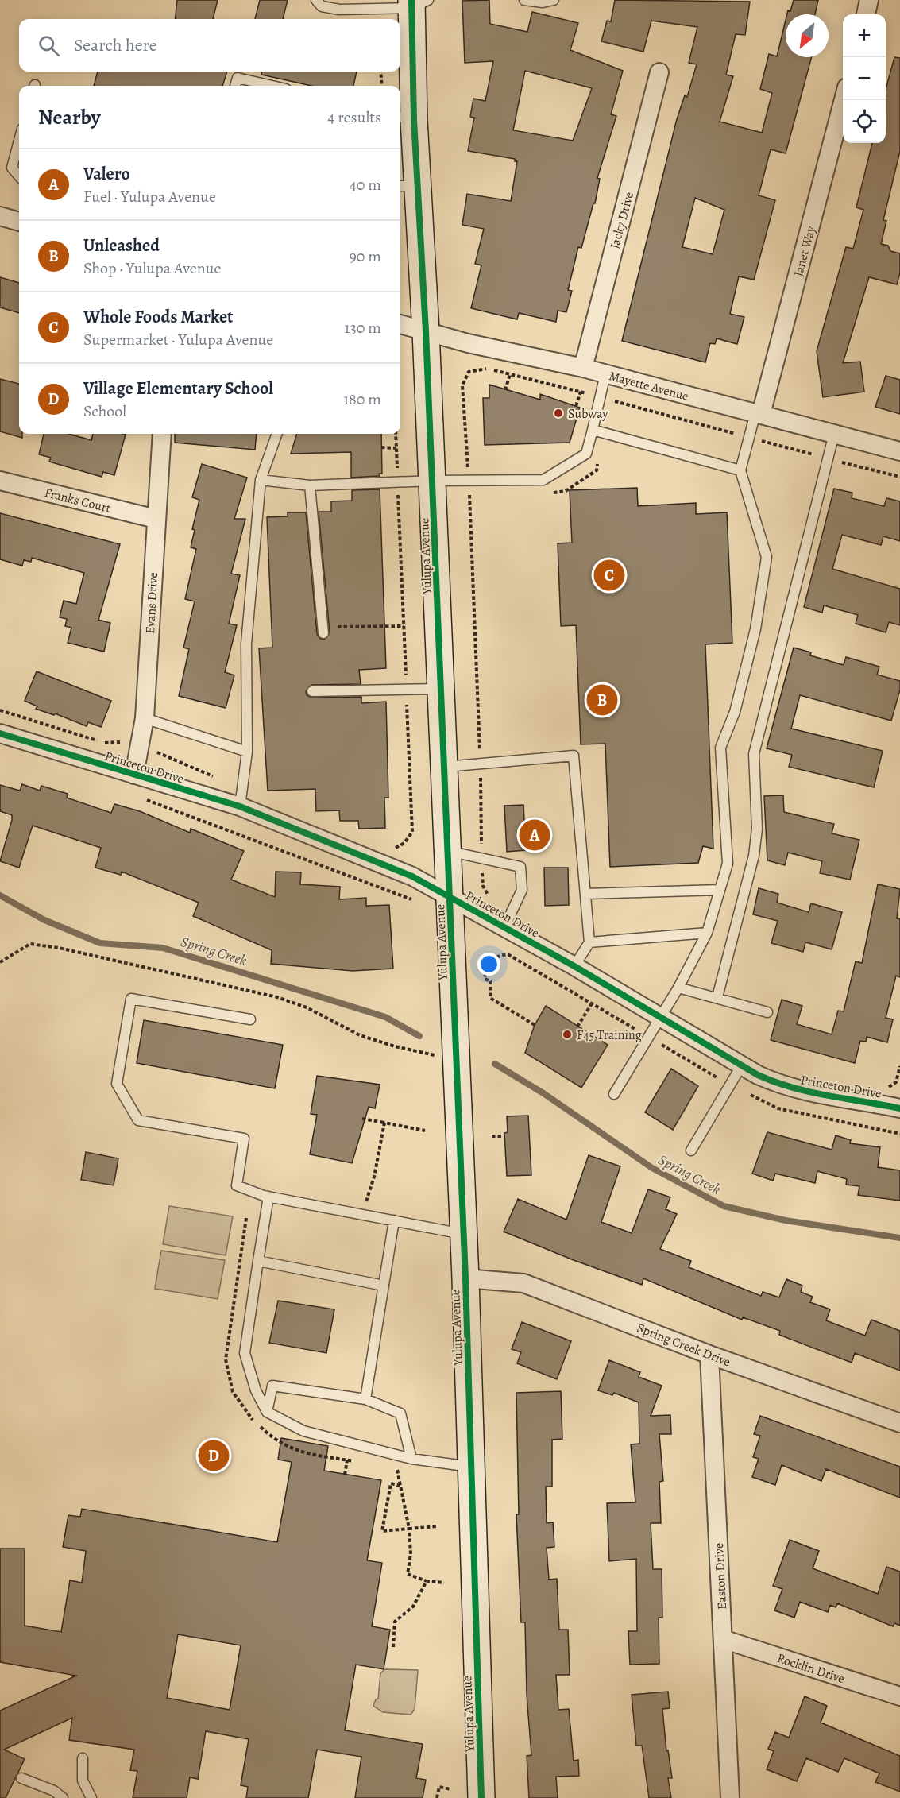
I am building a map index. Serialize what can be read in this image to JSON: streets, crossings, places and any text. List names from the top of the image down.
{
  "streets": {
    "street": [
      "Jacky Drive",
      "Janet Way",
      "Mayette Avenue",
      "Franks Court",
      "Yulupa Avenue",
      "Evans Drive",
      "Princeton Drive",
      "Spring Creek Drive",
      "Easton Drive",
      "Rocklin Drive"
    ]
  },
  "crossings": [
    ["Jacky Drive", "Mayette Avenue"],
    ["Janet Way", "Mayette Avenue"],
    ["Mayette Avenue", "Yulupa Avenue"],
    ["Franks Court", "Evans Drive"],
    ["Yulupa Avenue", "Princeton Drive"],
    ["Yulupa Avenue", "Spring Creek Drive"],
    ["Evans Drive", "Princeton Drive"],
    ["Spring Creek Drive", "Easton Drive"],
    ["Easton Drive", "Rocklin Drive"]
  ],
  "water": ["Spring Creek"],
  "places": ["Subway", "F45 Training"],
  "north": "bottom left",
  "page": {
    "map_buttons": ["+", "−"],
    "search": "Search here",
    "heading": ["Nearby", "4 results"],
    "list": [
      {
        "mark": "A",
        "name": "Valero",
        "note": "Fuel · Yulupa Avenue",
        "value": "40 m"
      },
      {
        "mark": "B",
        "name": "Unleashed",
        "note": "Shop · Yulupa Avenue",
        "value": "90 m"
      },
      {
        "mark": "C",
        "name": "Whole Foods Market",
        "note": "Supermarket · Yulupa Avenue",
        "value": "130 m"
      },
      {
        "mark": "D",
        "name": "Village Elementary School",
        "note": "School",
        "value": "180 m"
      }
    ],
    "pins": [
      "C",
      "B",
      "A",
      "D"
    ]
  }
}
